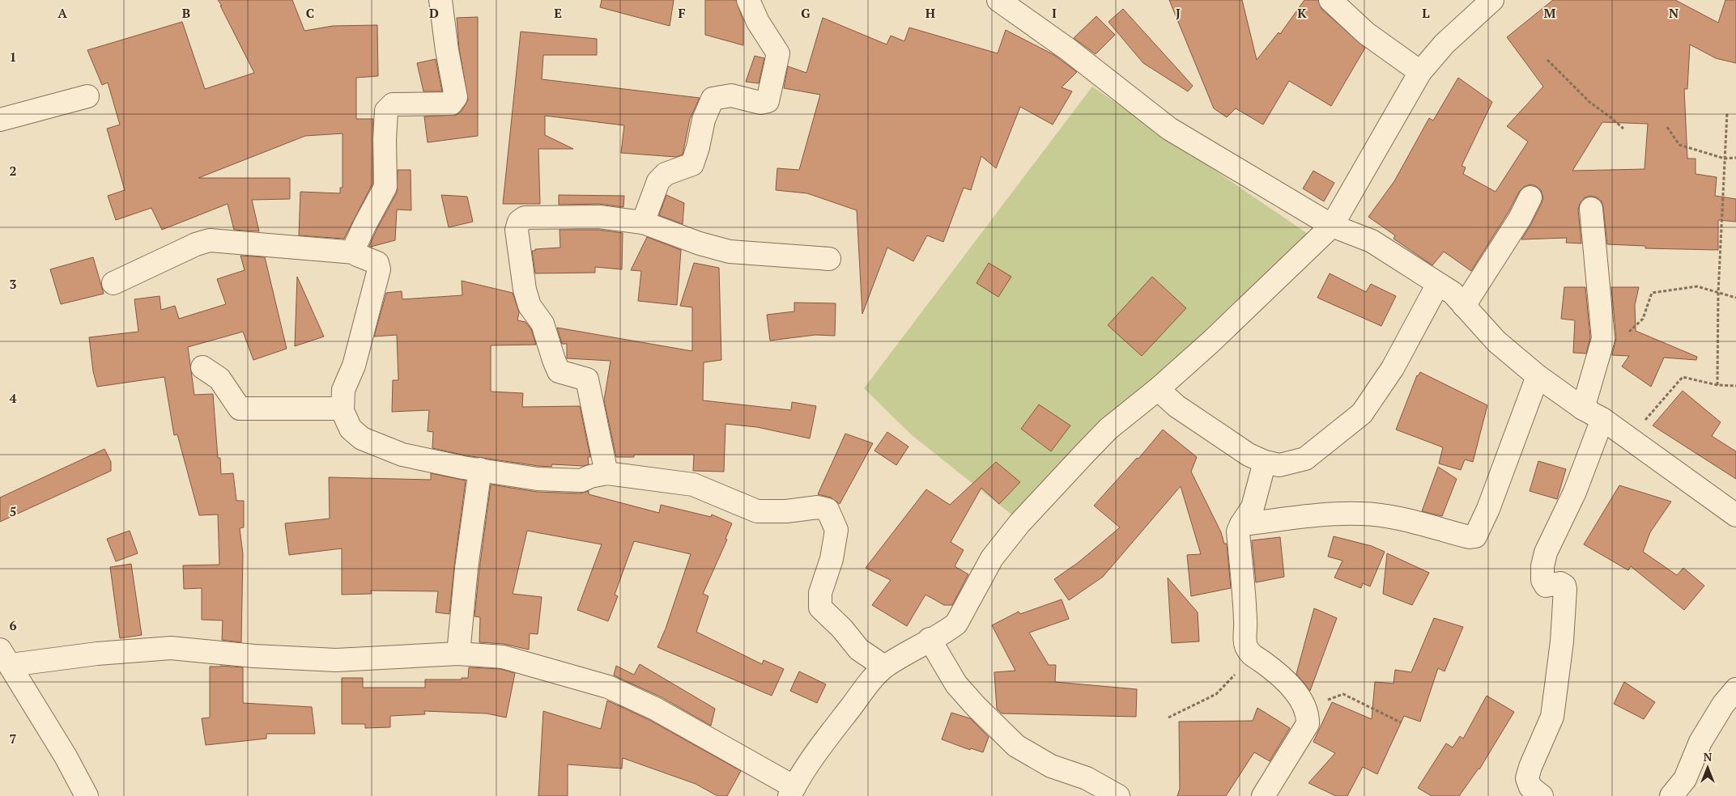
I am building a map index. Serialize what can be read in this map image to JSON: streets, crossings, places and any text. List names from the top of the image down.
{
  "north": "top",
  "grid": {
    "columns": [
      "A",
      "B",
      "C",
      "D",
      "E",
      "F",
      "G",
      "H",
      "I",
      "J",
      "K",
      "L",
      "M",
      "N"
    ],
    "rows": [
      "1",
      "2",
      "3",
      "4",
      "5",
      "6",
      "7"
    ]
  }
}
